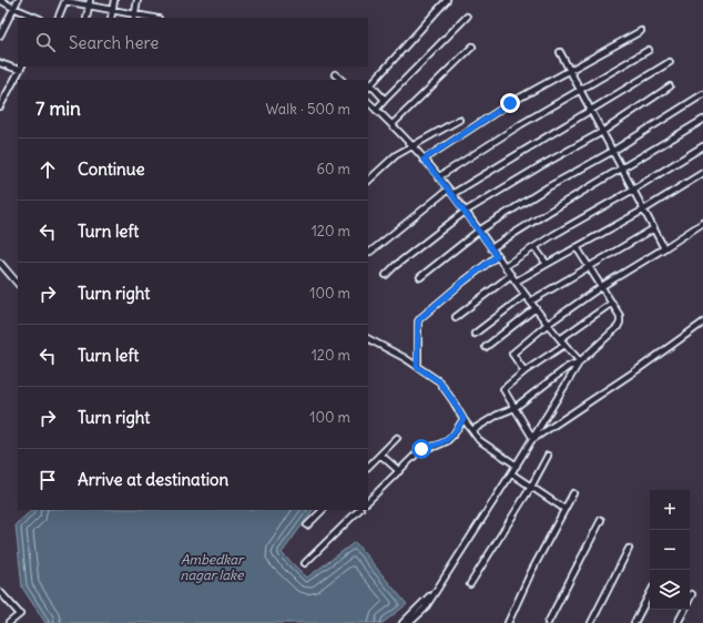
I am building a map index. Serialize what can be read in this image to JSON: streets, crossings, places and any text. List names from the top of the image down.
{
  "water": ["Ambedkar nagar lake"],
  "page": {
    "search": "Search here",
    "heading": ["7 min", "Walk · 500 m"],
    "list": [
      ["Continue", "60 m"],
      ["Turn left", "120 m"],
      ["Turn right", "100 m"],
      ["Turn left", "120 m"],
      ["Turn right", "100 m"],
      "Arrive at destination"
    ],
    "map_buttons": ["+", "−"]
  }
}
